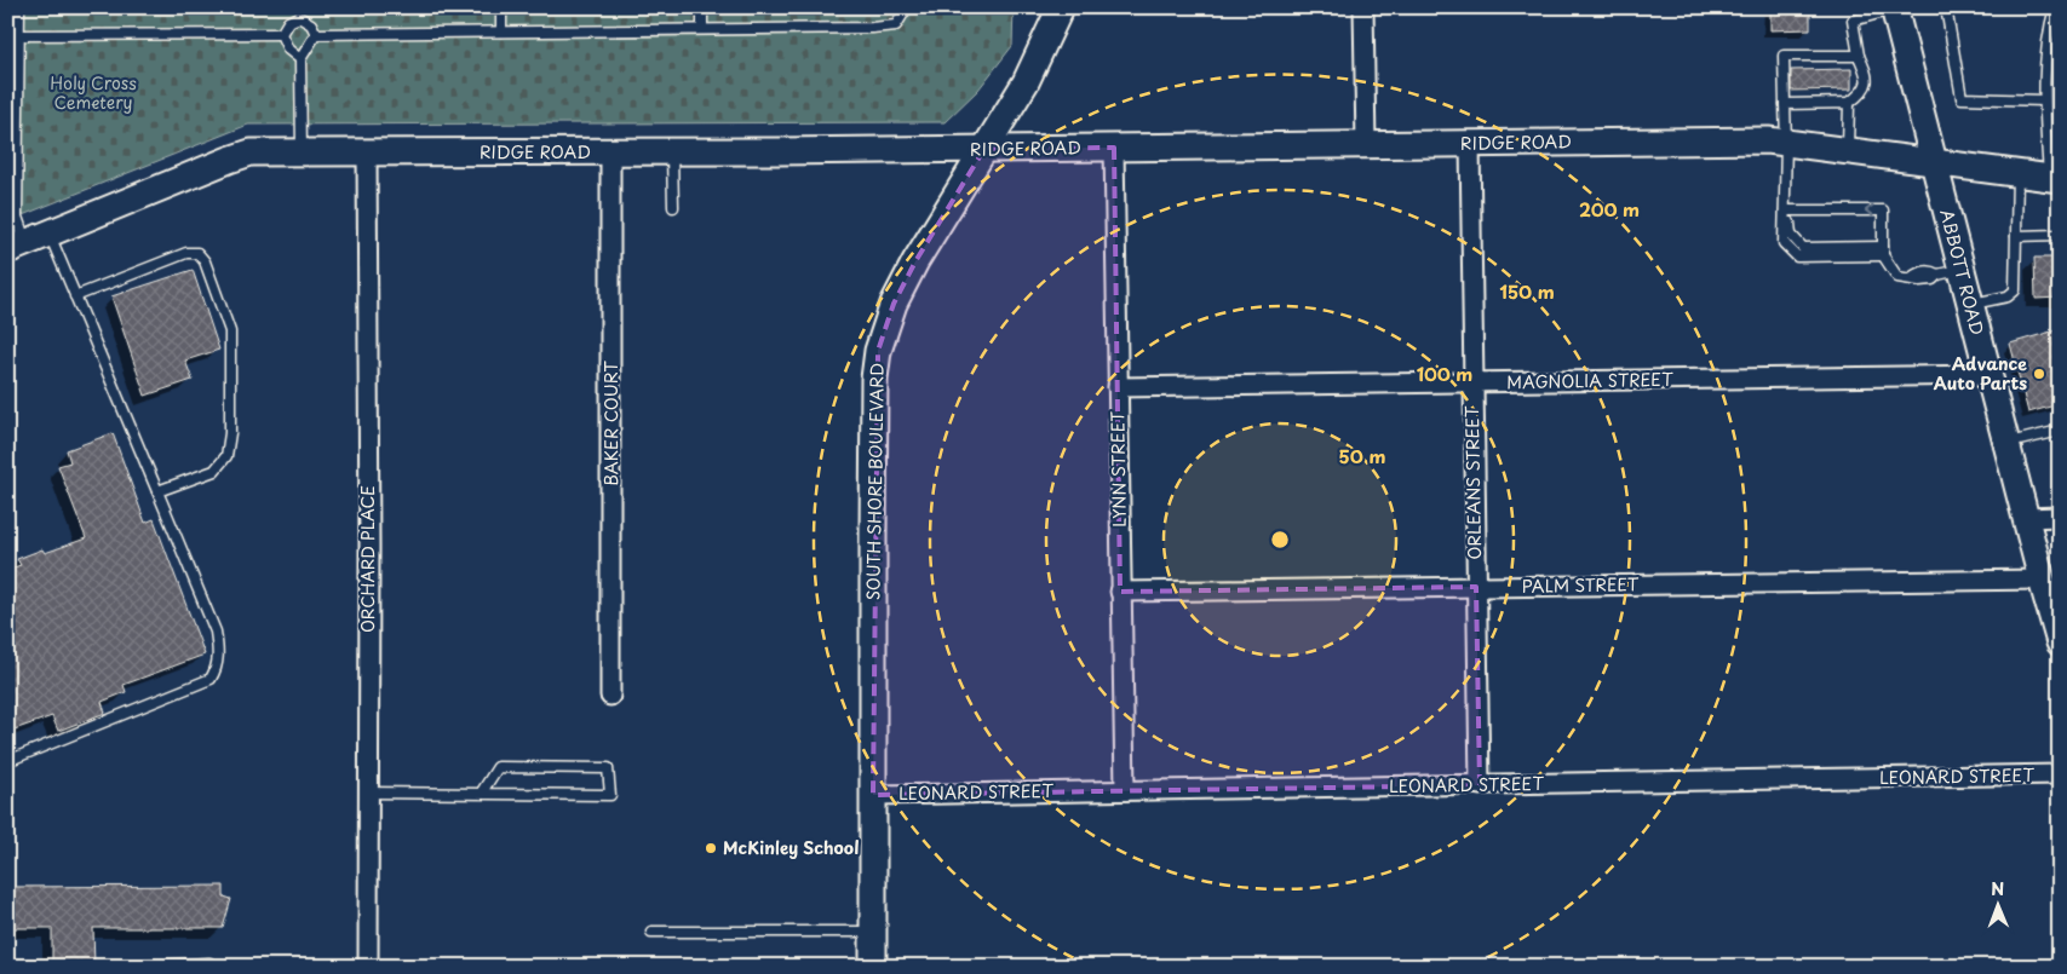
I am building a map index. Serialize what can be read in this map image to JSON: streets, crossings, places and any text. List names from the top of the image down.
{
  "streets": {
    "street": [
      "RIDGE ROAD",
      "ABBOTT ROAD",
      "MAGNOLIA STREET",
      "BAKER COURT",
      "LYNN STREET",
      "SOUTH SHORE BOULEVARD",
      "ORLEANS STREET",
      "ORCHARD PLACE",
      "PALM STREET",
      "LEONARD STREET"
    ]
  },
  "crossings": [
    ["RIDGE ROAD", "ABBOTT ROAD"],
    ["RIDGE ROAD", "BAKER COURT"],
    ["RIDGE ROAD", "LYNN STREET"],
    ["RIDGE ROAD", "SOUTH SHORE BOULEVARD"],
    ["RIDGE ROAD", "ORLEANS STREET"],
    ["RIDGE ROAD", "ORCHARD PLACE"],
    ["ABBOTT ROAD", "MAGNOLIA STREET"],
    ["ABBOTT ROAD", "PALM STREET"],
    ["MAGNOLIA STREET", "LYNN STREET"],
    ["MAGNOLIA STREET", "ORLEANS STREET"],
    ["LYNN STREET", "PALM STREET"],
    ["LYNN STREET", "LEONARD STREET"],
    ["SOUTH SHORE BOULEVARD", "LEONARD STREET"],
    ["ORLEANS STREET", "PALM STREET"],
    ["ORLEANS STREET", "LEONARD STREET"]
  ],
  "parks": ["Holy Cross Cemetery"],
  "places": ["Advance Auto Parts", "McKinley School"],
  "north": "top",
  "rings": [
    "200 m",
    "150 m",
    "100 m",
    "50 m"
  ]
}
